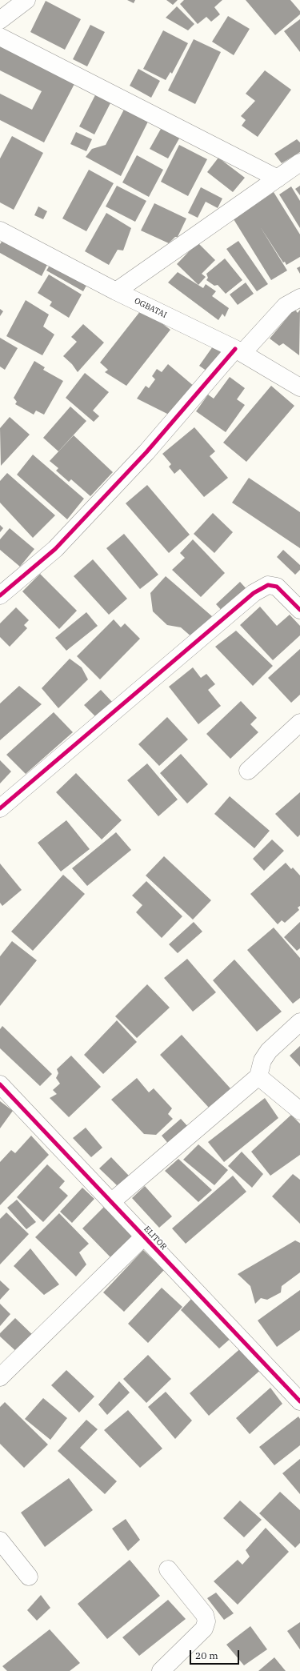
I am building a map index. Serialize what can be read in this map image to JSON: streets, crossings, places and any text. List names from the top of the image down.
{
  "streets": {
    "street": ["OGBATAI", "ELITOR"]
  },
  "scale_bar": "20 m"
}
